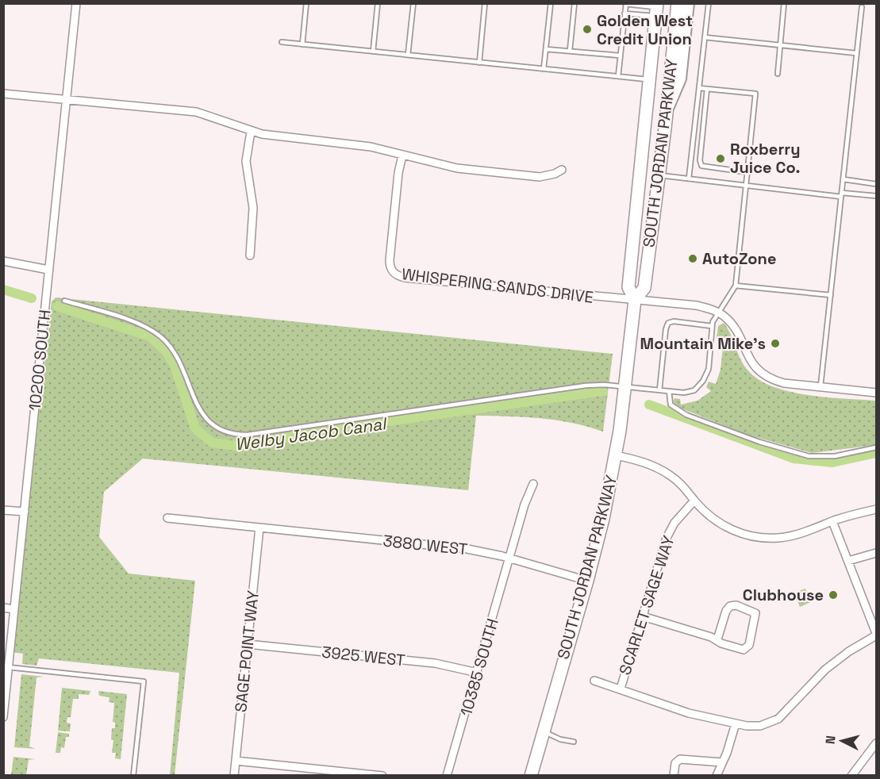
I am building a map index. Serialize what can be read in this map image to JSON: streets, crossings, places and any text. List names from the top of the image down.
{
  "streets": {
    "main road": ["SOUTH JORDAN PARKWAY"],
    "street": [
      "WHISPERING SANDS DRIVE",
      "10200 SOUTH",
      "3880 WEST",
      "SCARLET SAGE WAY",
      "SAGE POINT WAY",
      "3925 WEST",
      "10385 SOUTH"
    ]
  },
  "crossings": [
    ["SOUTH JORDAN PARKWAY", "WHISPERING SANDS DRIVE"],
    ["SOUTH JORDAN PARKWAY", "3880 WEST"],
    ["3880 WEST", "SAGE POINT WAY"],
    ["3880 WEST", "10385 SOUTH"],
    ["SAGE POINT WAY", "3925 WEST"],
    ["3925 WEST", "10385 SOUTH"]
  ],
  "water": ["Welby Jacob Canal"],
  "places": [
    "Golden West Credit Union",
    "Roxberry Juice Co.",
    "AutoZone",
    "Mountain Mike's",
    "Clubhouse"
  ],
  "north": "left"
}
